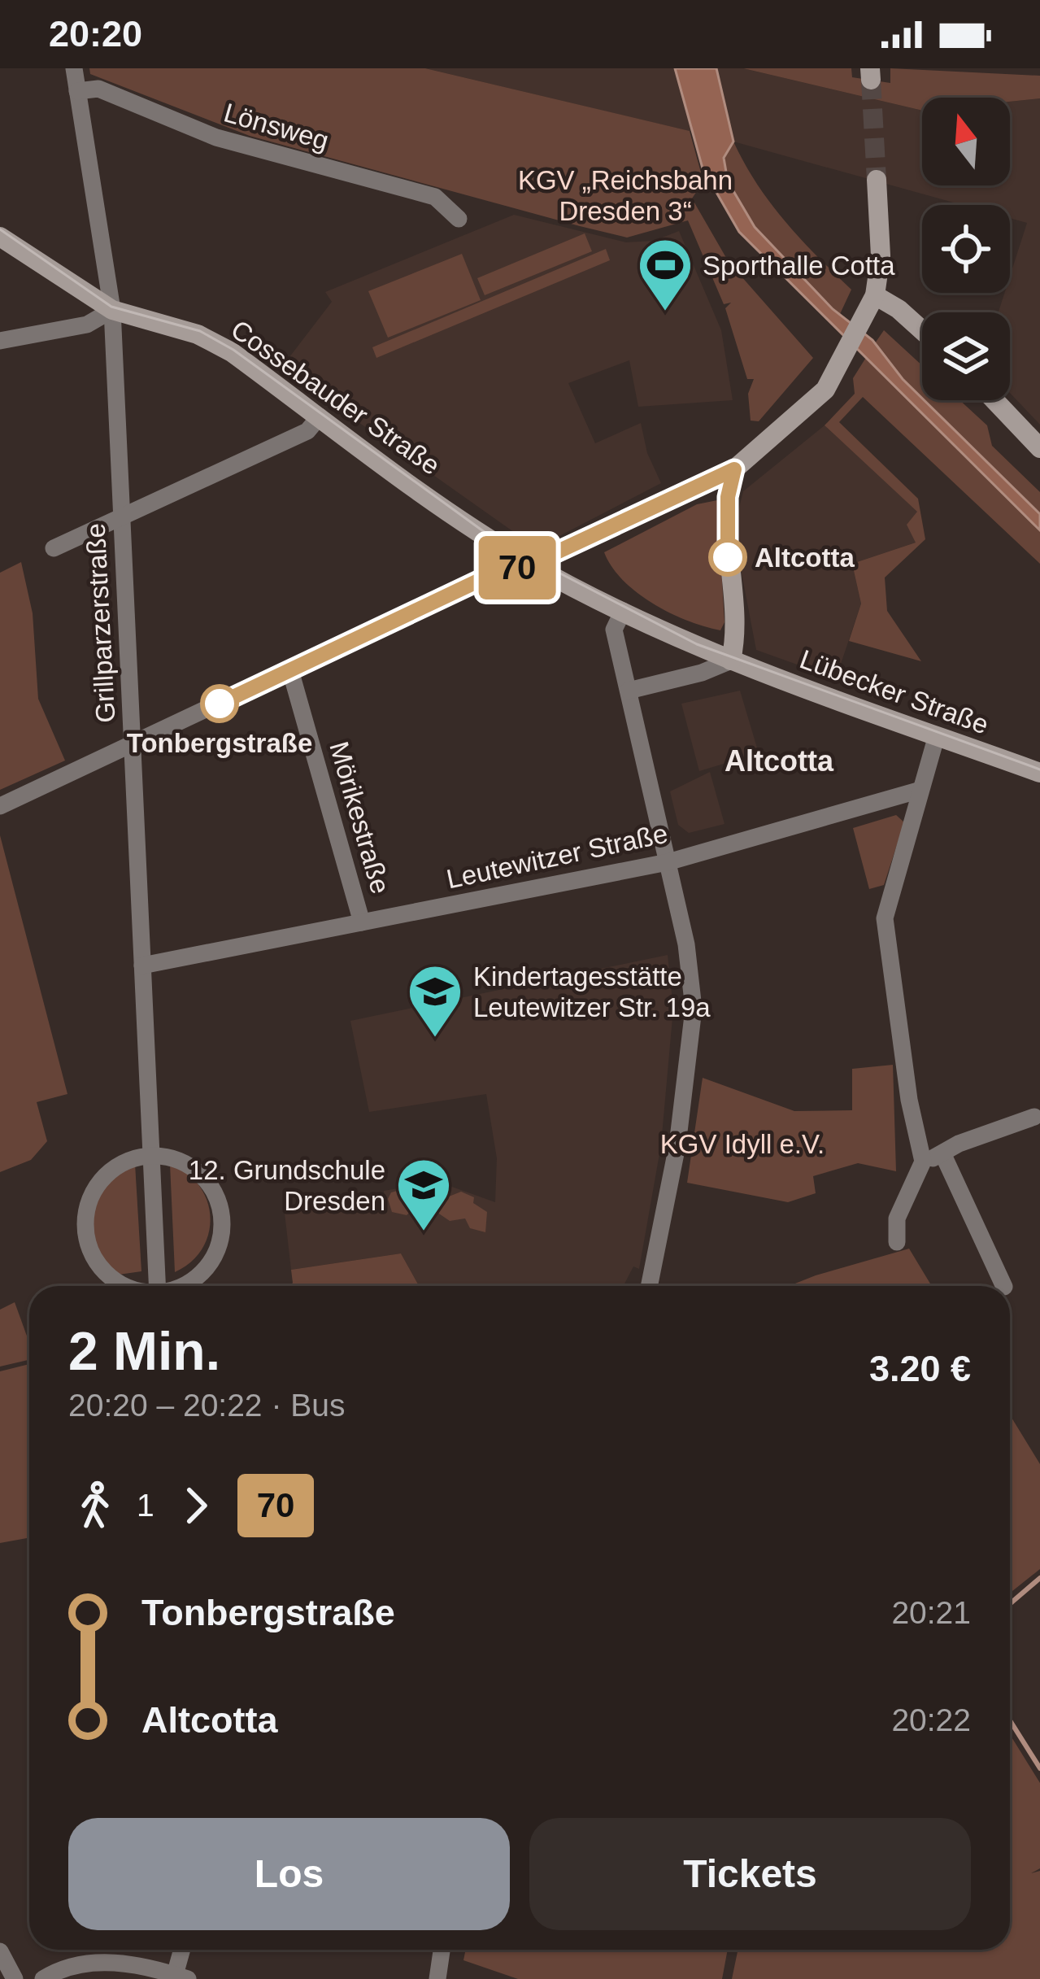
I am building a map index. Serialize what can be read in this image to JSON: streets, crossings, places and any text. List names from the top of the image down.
{
  "streets": {
    "main road": ["Cossebauder Straße", "Lübecker Straße"],
    "street": [
      "Lönsweg",
      "Grillparzerstraße",
      "Mörikestraße",
      "Leutewitzer Straße"
    ]
  },
  "crossings": [
    ["Lönsweg", "Grillparzerstraße"],
    ["Cossebauder Straße", "Grillparzerstraße"],
    ["Grillparzerstraße", "Leutewitzer Straße"],
    ["Mörikestraße", "Leutewitzer Straße"]
  ],
  "districts": ["Altcotta"],
  "parks": ["KGV „Reichsbahn Dresden 3“", "KGV Idyll e.V."],
  "places": {
    "sports": ["Sporthalle Cotta"],
    "other": ["Altcotta", "Tonbergstraße"],
    "school or university": ["Kindertagesstätte Leutewitzer Str. 19a", "12. Grundschule Dresden"]
  },
  "lines": ["bus line 70"],
  "north": "top",
  "page": {
    "status": "20:20",
    "on_map": "70",
    "heading": ["2 Min.", "20:20 – 20:22 · Bus", "3.20 €"],
    "legs": ["1", "70"],
    "list": [
      {
        "name": "Tonbergstraße",
        "value": "20:21"
      },
      {
        "name": "Altcotta",
        "value": "20:22"
      }
    ],
    "buttons": ["Los", "Tickets"]
  }
}
